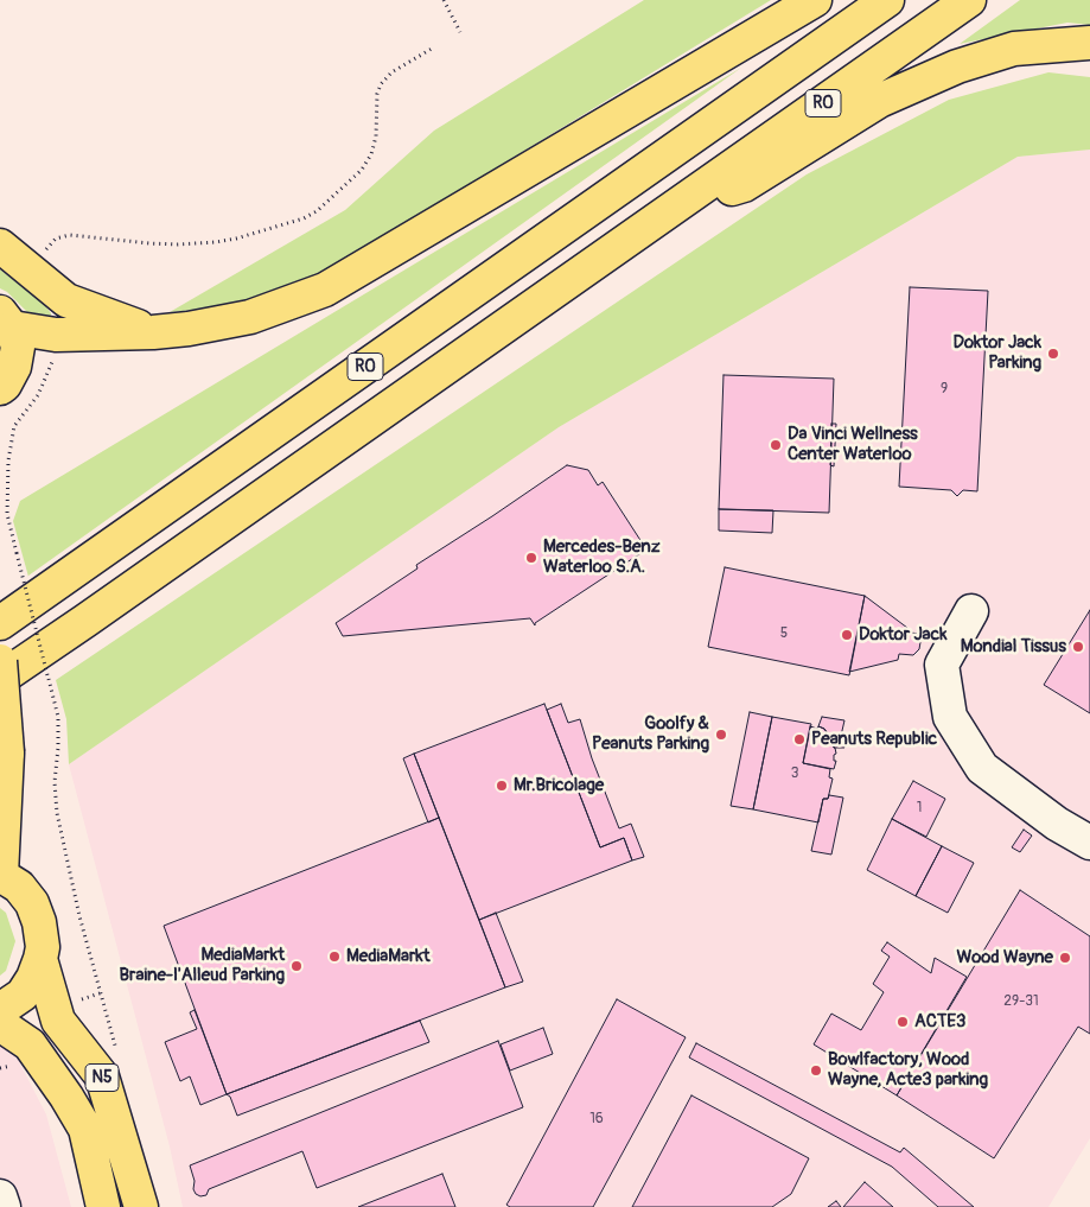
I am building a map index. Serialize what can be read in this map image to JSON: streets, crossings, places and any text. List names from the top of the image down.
{
  "streets": {
    "main road": ["R0", "N5"]
  },
  "places": [
    "Doktor Jack Parking",
    "Da Vinci Wellness Center Waterloo",
    "Mercedes-Benz Waterloo S.A.",
    "Doktor Jack",
    "Mondial Tissus",
    "Goolfy & Peanuts Parking",
    "Peanuts Republic",
    "Mr.Bricolage",
    "MediaMarkt",
    "Wood Wayne",
    "MediaMarkt Braine-l'Alleud Parking",
    "ACTE3",
    "Bowlfactory, Wood Wayne, Acte3 parking"
  ],
  "house_numbers": [
    "9",
    "5",
    "3",
    "1",
    "29-31",
    "16"
  ]
}
